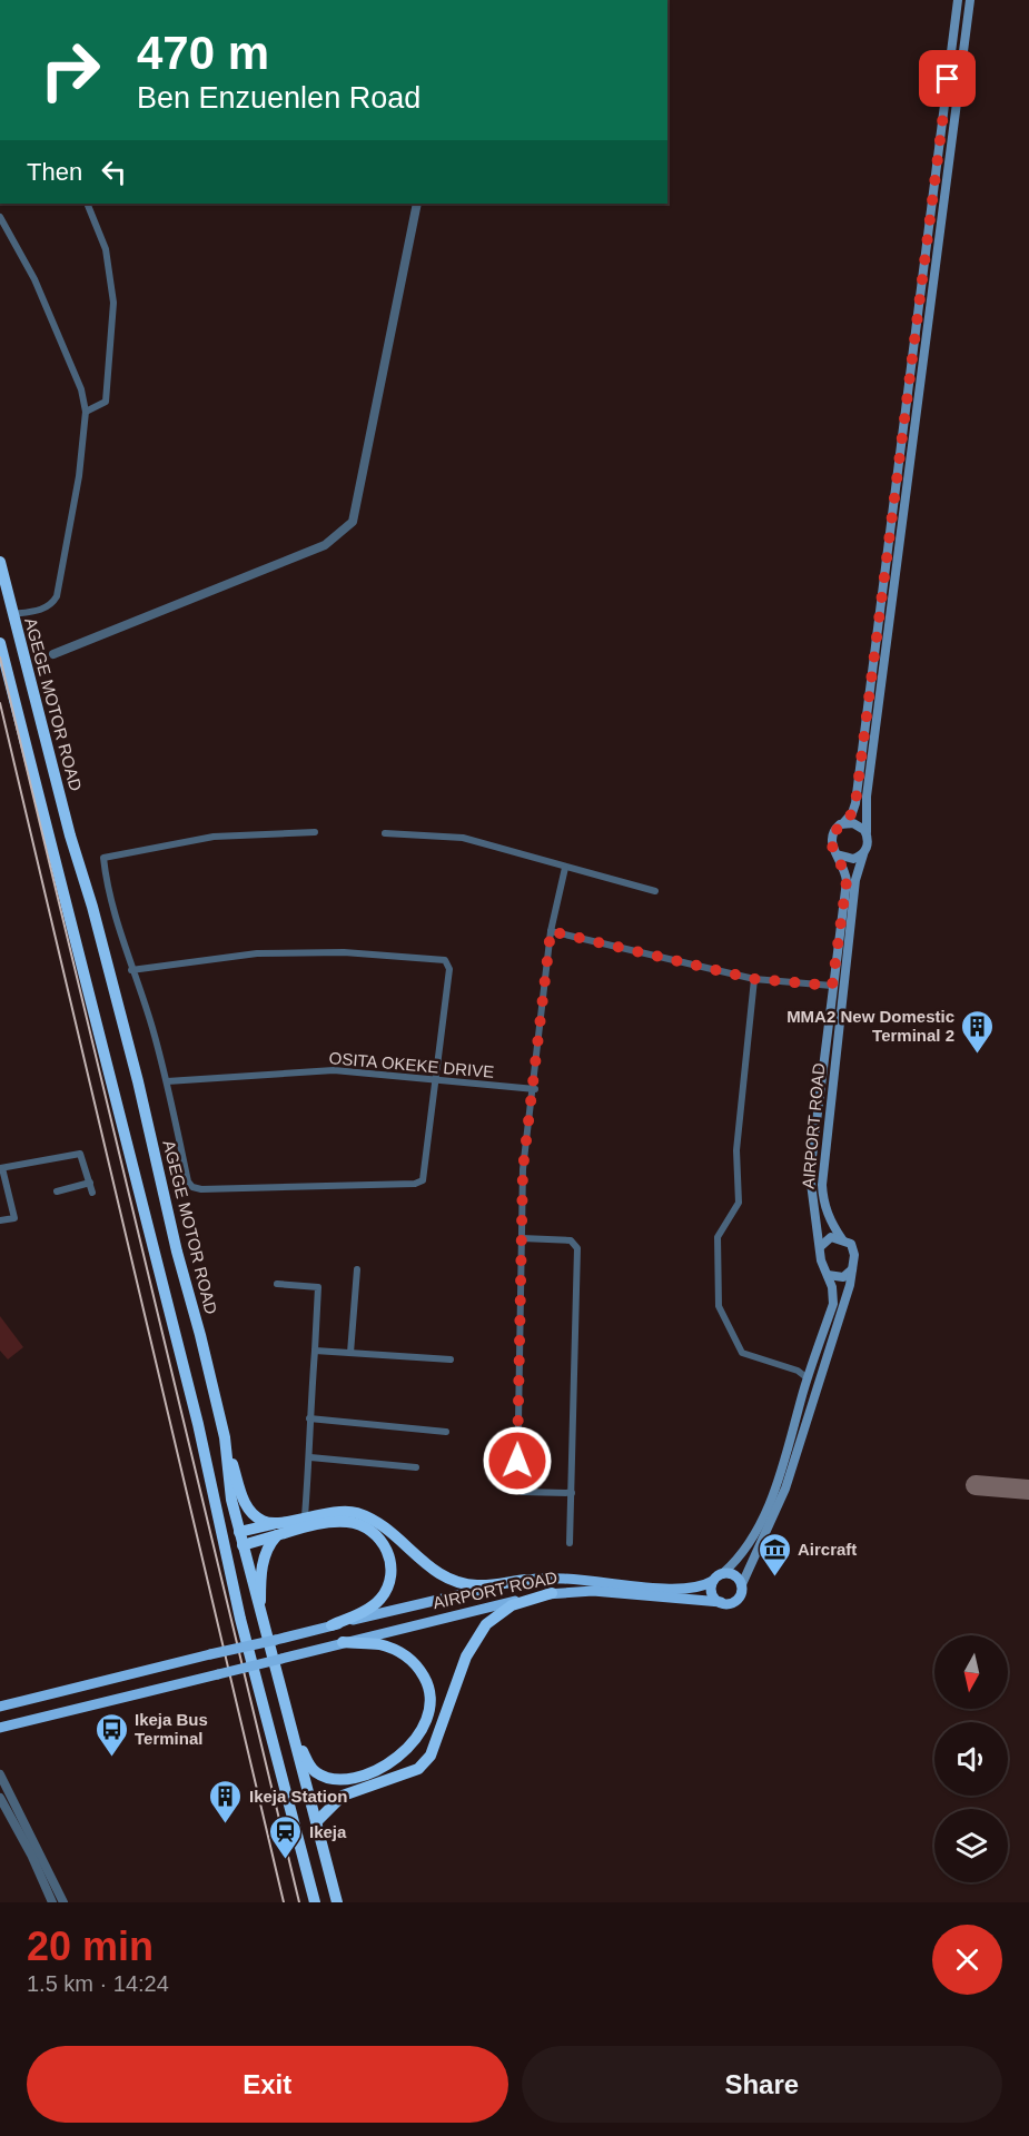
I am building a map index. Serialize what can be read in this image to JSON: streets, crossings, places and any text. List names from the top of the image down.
{
  "streets": {
    "highway": ["AGEGE MOTOR ROAD"],
    "main road": ["AIRPORT ROAD"],
    "street": ["OSITA OKEKE DRIVE"]
  },
  "places": {
    "building": ["MMA2 New Domestic Terminal 2", "Ikeja Station"],
    "museum": ["Aircraft"],
    "bus stop": ["Ikeja Bus Terminal"],
    "station": ["Ikeja"]
  },
  "north": "bottom",
  "page": {
    "turn": ["470 m", "Ben Enzuenlen Road"],
    "then": "Then",
    "heading": ["20 min", "1.5 km · 14:24"],
    "buttons": ["Exit", "Share"]
  }
}
